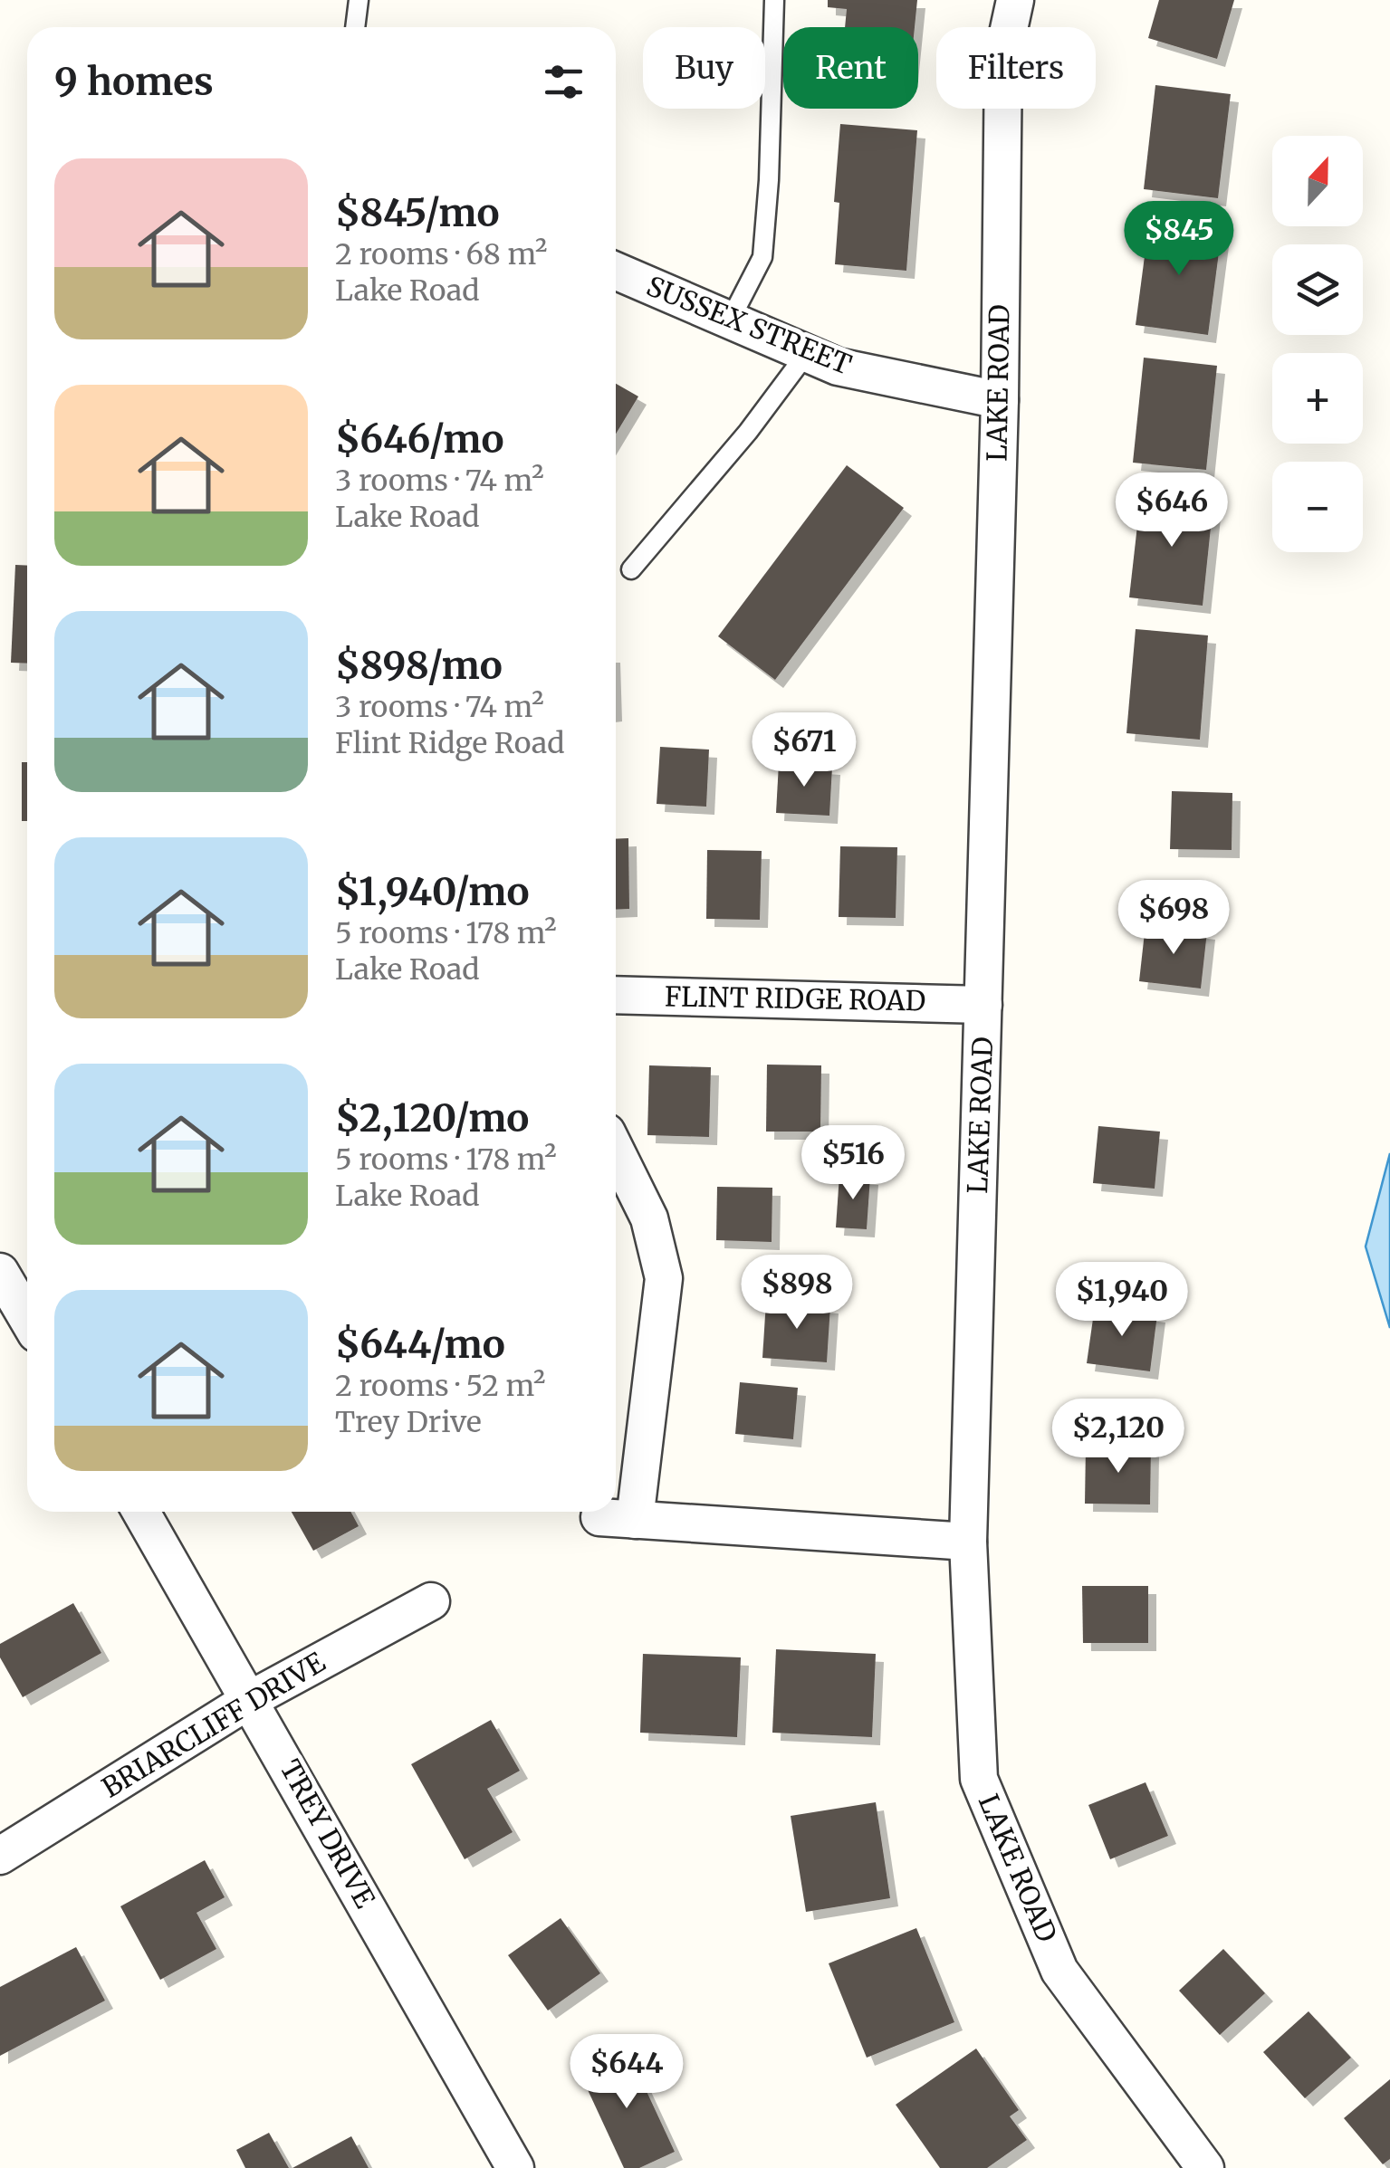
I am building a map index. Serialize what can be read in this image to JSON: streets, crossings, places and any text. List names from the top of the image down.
{
  "streets": {
    "street": [
      "SUSSEX STREET",
      "LAKE ROAD",
      "FLINT RIDGE ROAD",
      "BRIARCLIFF DRIVE",
      "TREY DRIVE"
    ]
  },
  "crossings": [
    ["SUSSEX STREET", "LAKE ROAD"],
    ["LAKE ROAD", "FLINT RIDGE ROAD"],
    ["BRIARCLIFF DRIVE", "TREY DRIVE"]
  ],
  "north": "top",
  "page": {
    "chip": ["Buy", "Rent", "Filters"],
    "heading": "9 homes",
    "map_buttons": ["+", "−"],
    "list": [
      {
        "name": "$845/mo",
        "note": "2 rooms · 68 m² · Lake Road"
      },
      {
        "name": "$646/mo",
        "note": "3 rooms · 74 m² · Lake Road"
      },
      {
        "name": "$898/mo",
        "note": "3 rooms · 74 m² · Flint Ridge Road"
      },
      {
        "name": "$1,940/mo",
        "note": "5 rooms · 178 m² · Lake Road"
      },
      {
        "name": "$2,120/mo",
        "note": "5 rooms · 178 m² · Lake Road"
      },
      {
        "name": "$644/mo",
        "note": "2 rooms · 52 m² · Trey Drive"
      }
    ],
    "price": [
      "$845",
      "$646",
      "$671",
      "$698",
      "$516",
      "$898",
      "$1,940",
      "$2,120",
      "$644"
    ]
  }
}
